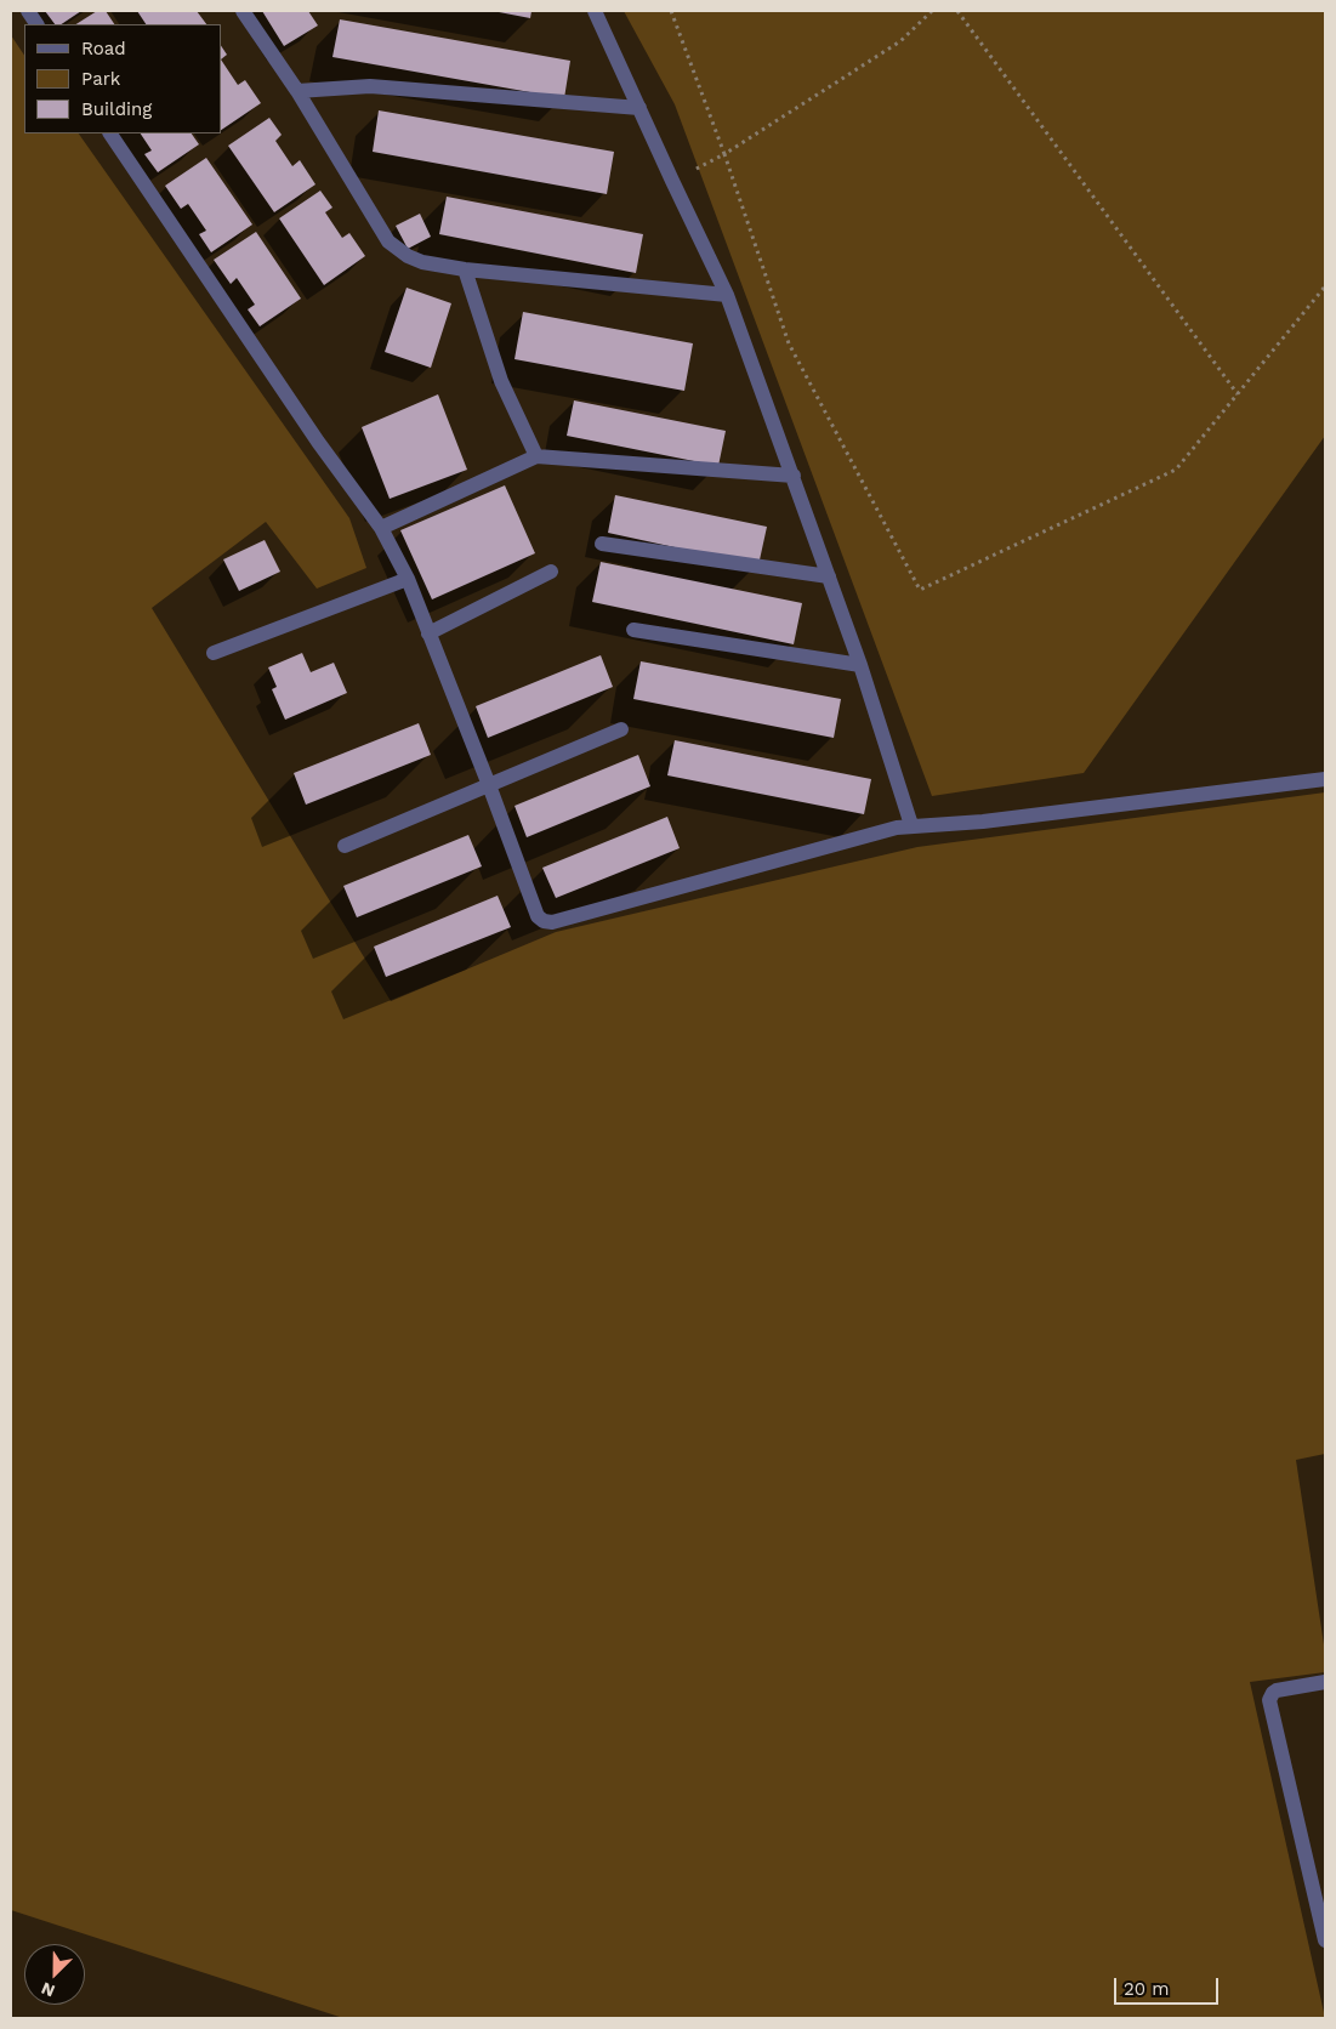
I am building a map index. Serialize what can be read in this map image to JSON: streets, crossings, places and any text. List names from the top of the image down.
{
  "legend": ["Road", "Park", "Building"],
  "scale_bar": "20 m",
  "north": "bottom left"
}
